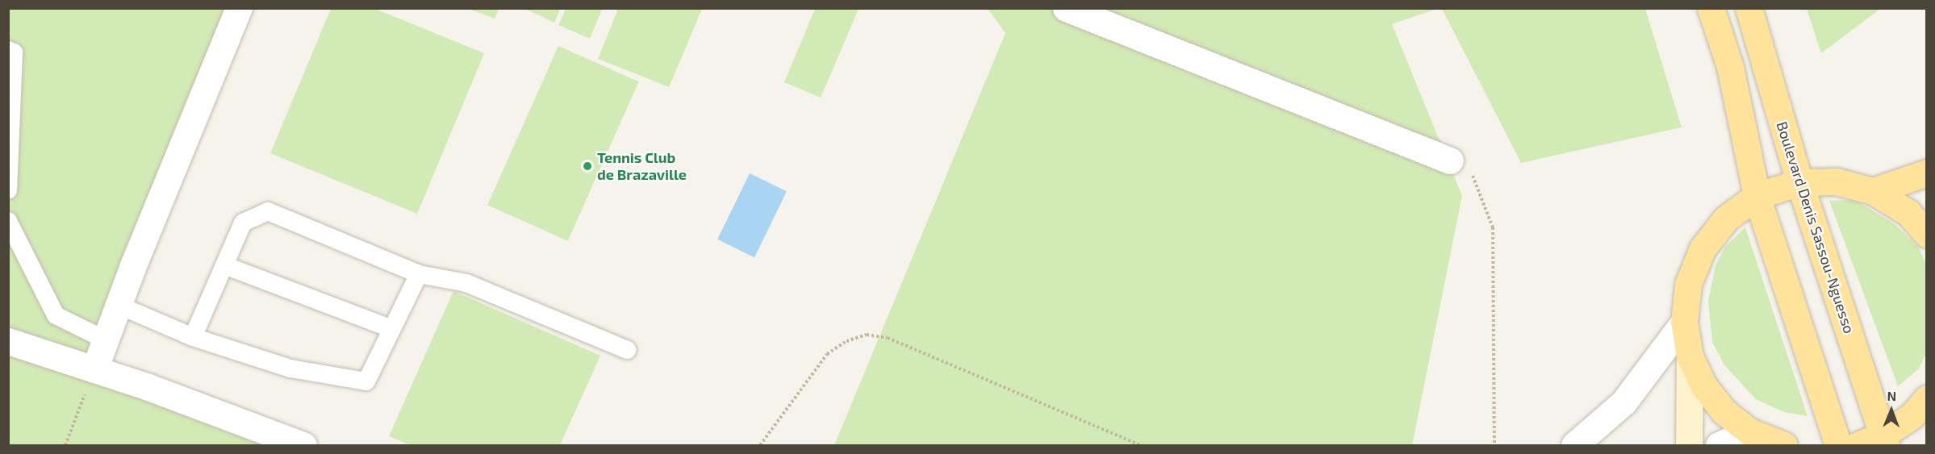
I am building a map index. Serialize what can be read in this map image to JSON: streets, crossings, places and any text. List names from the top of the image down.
{
  "streets": {
    "main road": ["Boulevard Denis Sassou-Nguesso"]
  },
  "places": ["Tennis Club de Brazaville"],
  "north": "top"
}
